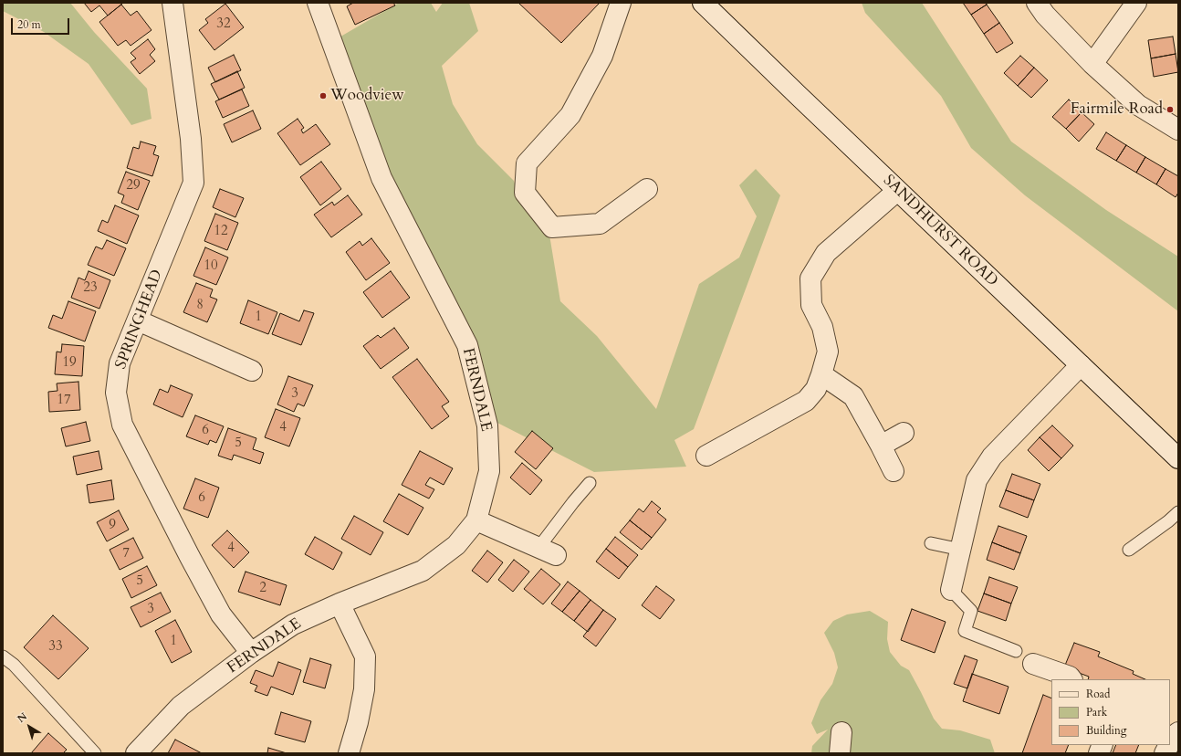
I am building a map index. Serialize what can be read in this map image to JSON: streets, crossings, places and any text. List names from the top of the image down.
{
  "streets": {
    "street": ["SANDHURST ROAD", "SPRINGHEAD", "FERNDALE"]
  },
  "crossings": [
    ["SPRINGHEAD", "FERNDALE"]
  ],
  "places": ["Woodview", "Fairmile Road"],
  "house_numbers": [
    "32",
    "29",
    "12",
    "10",
    "23",
    "8",
    "1",
    "19",
    "3",
    "17",
    "4",
    "6",
    "5",
    "6",
    "9",
    "4",
    "7",
    "5",
    "2",
    "3",
    "1",
    "33"
  ],
  "legend": ["Road", "Park", "Building"],
  "scale_bar": "20 m",
  "north": "top left"
}
